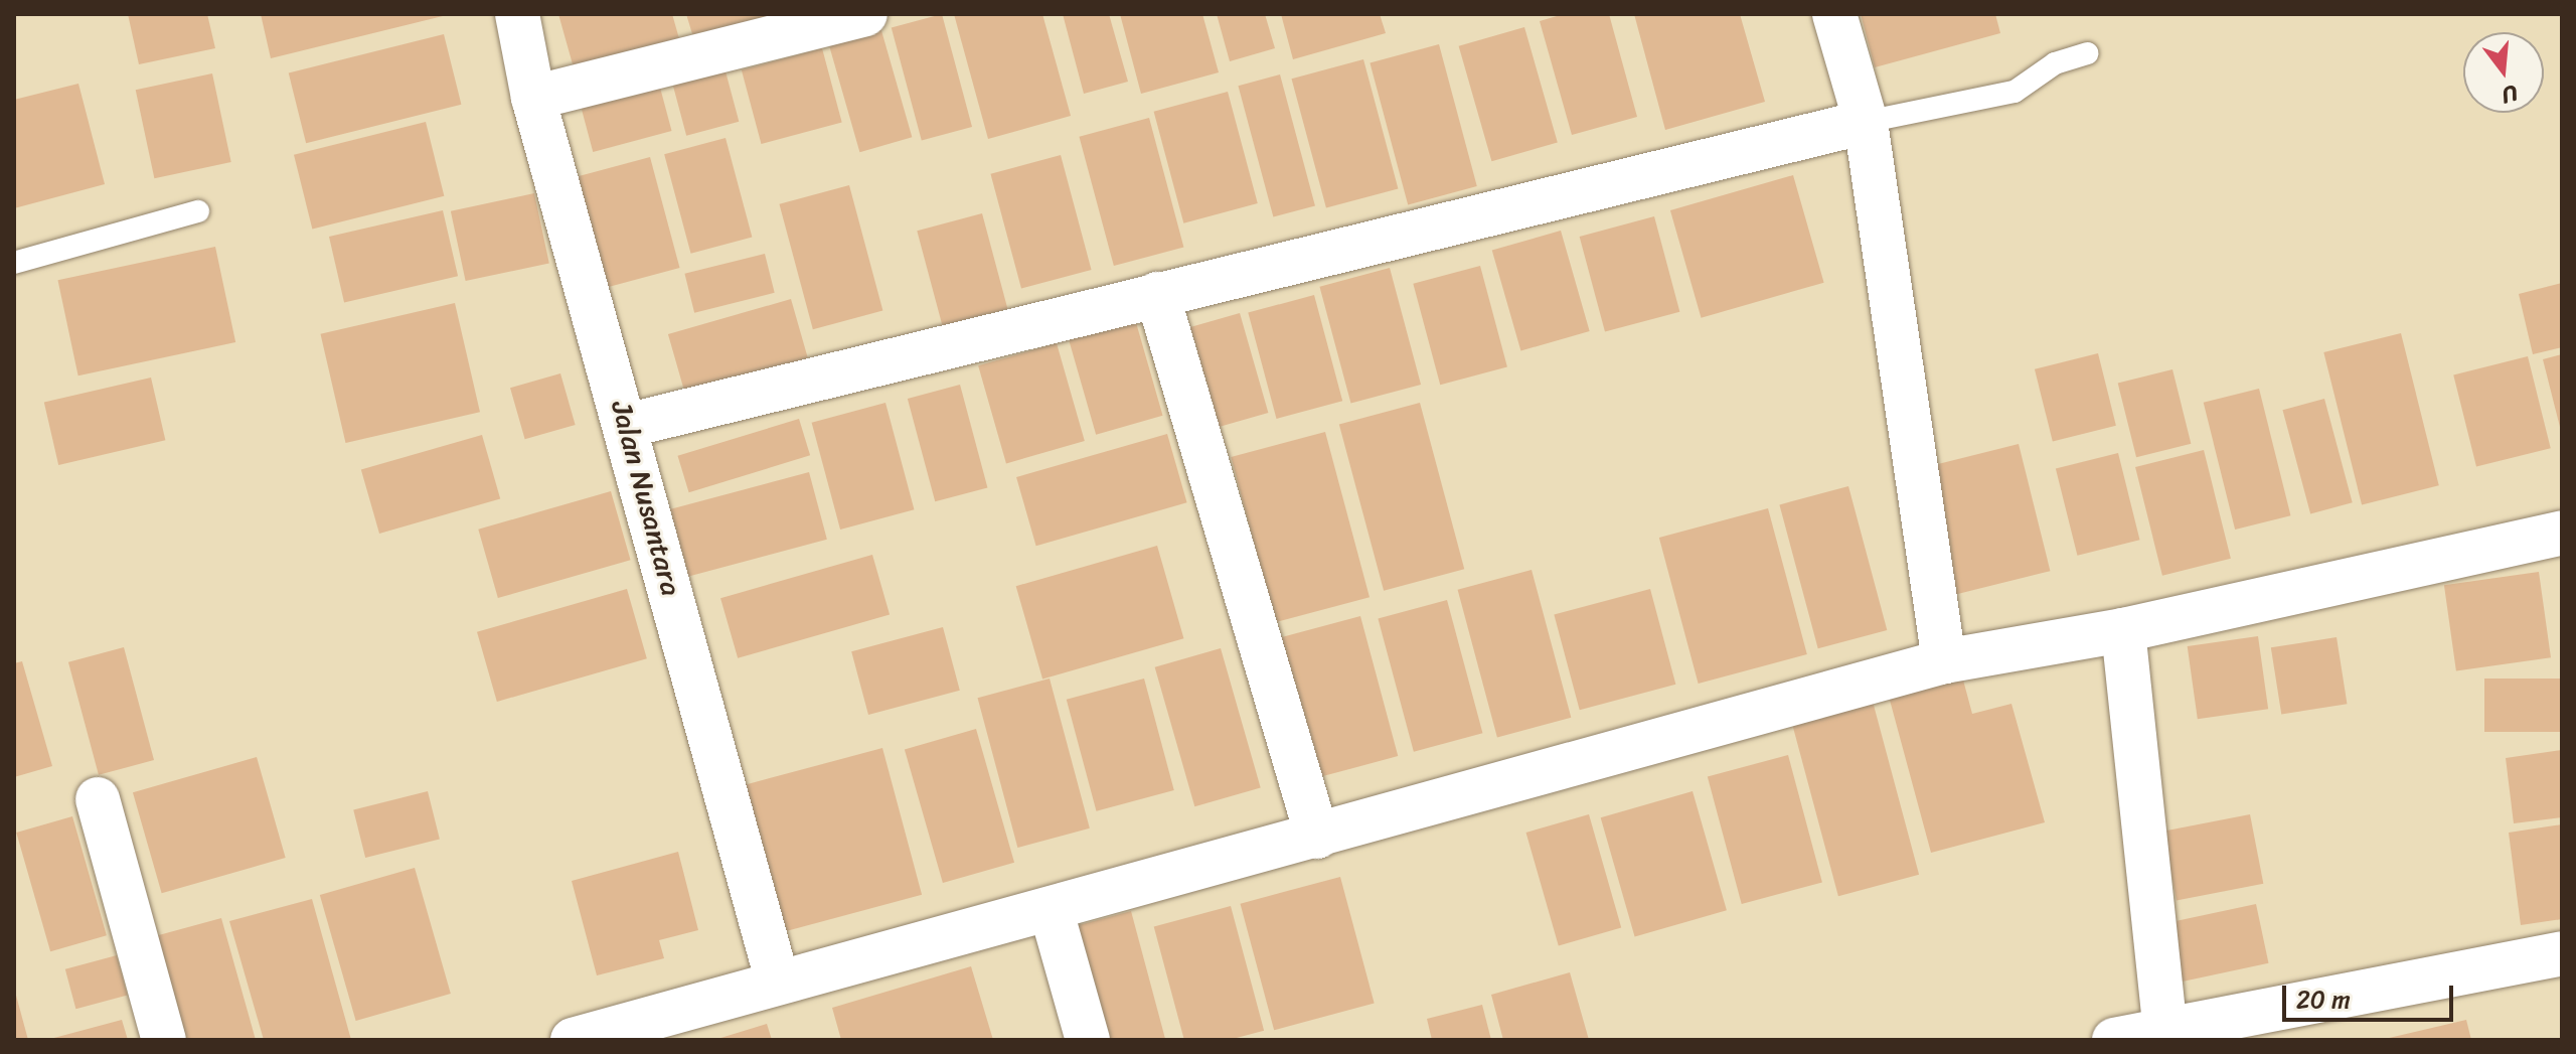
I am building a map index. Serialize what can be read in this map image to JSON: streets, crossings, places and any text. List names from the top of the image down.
{
  "streets": {
    "street": ["Jalan Nusantara"]
  },
  "scale_bar": "20 m",
  "north": "bottom"
}
